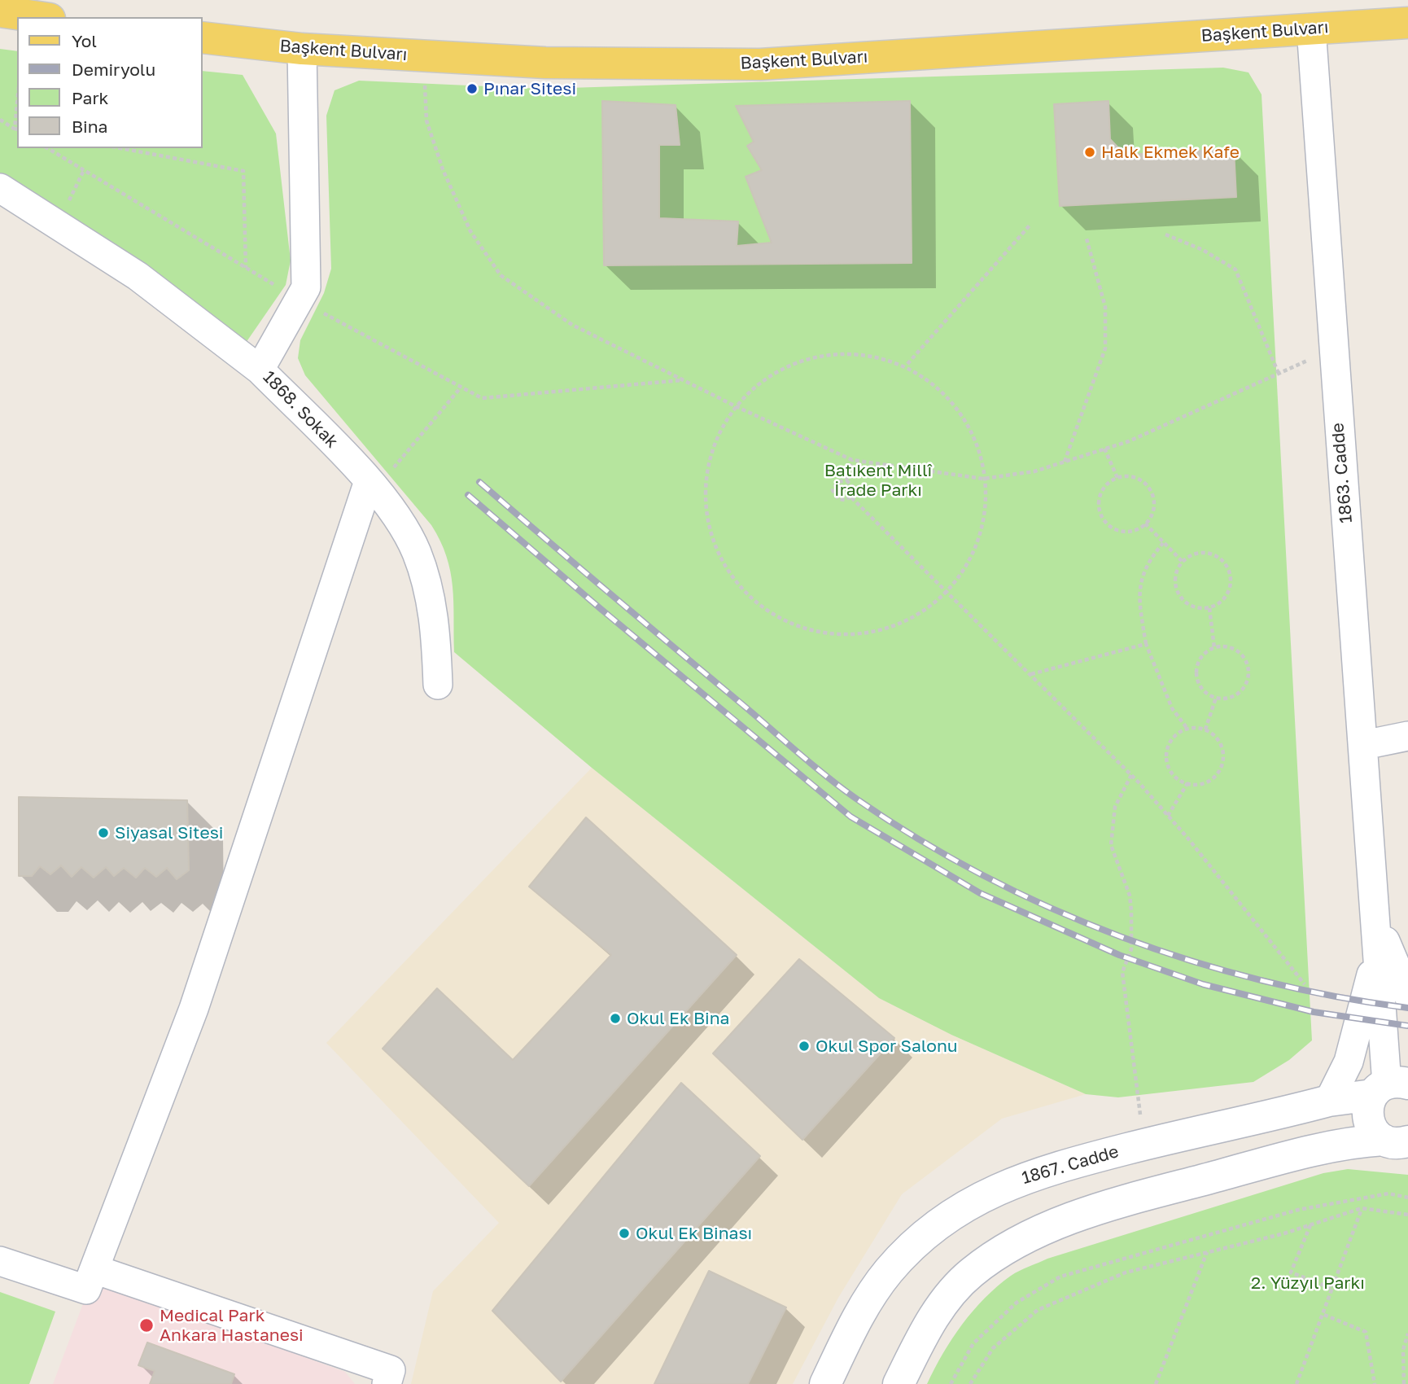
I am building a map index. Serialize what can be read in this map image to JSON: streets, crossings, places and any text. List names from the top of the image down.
{
  "streets": {
    "main road": ["Başkent Bulvarı"],
    "street": ["1868. Sokak", "1863. Cadde", "1867. Cadde"]
  },
  "crossings": [
    ["Başkent Bulvarı", "1868. Sokak"],
    ["Başkent Bulvarı", "1863. Cadde"]
  ],
  "parks": ["Batıkent Millî İrade Parkı", "2. Yüzyıl Parkı"],
  "places": [
    "Pınar Sitesi",
    "Halk Ekmek Kafe",
    "Siyasal Sitesi",
    "Okul Ek Bina",
    "Okul Spor Salonu",
    "Okul Ek Binası",
    "Medical Park Ankara Hastanesi"
  ],
  "legend": [
    "Yol",
    "Demiryolu",
    "Park",
    "Bina"
  ]
}
